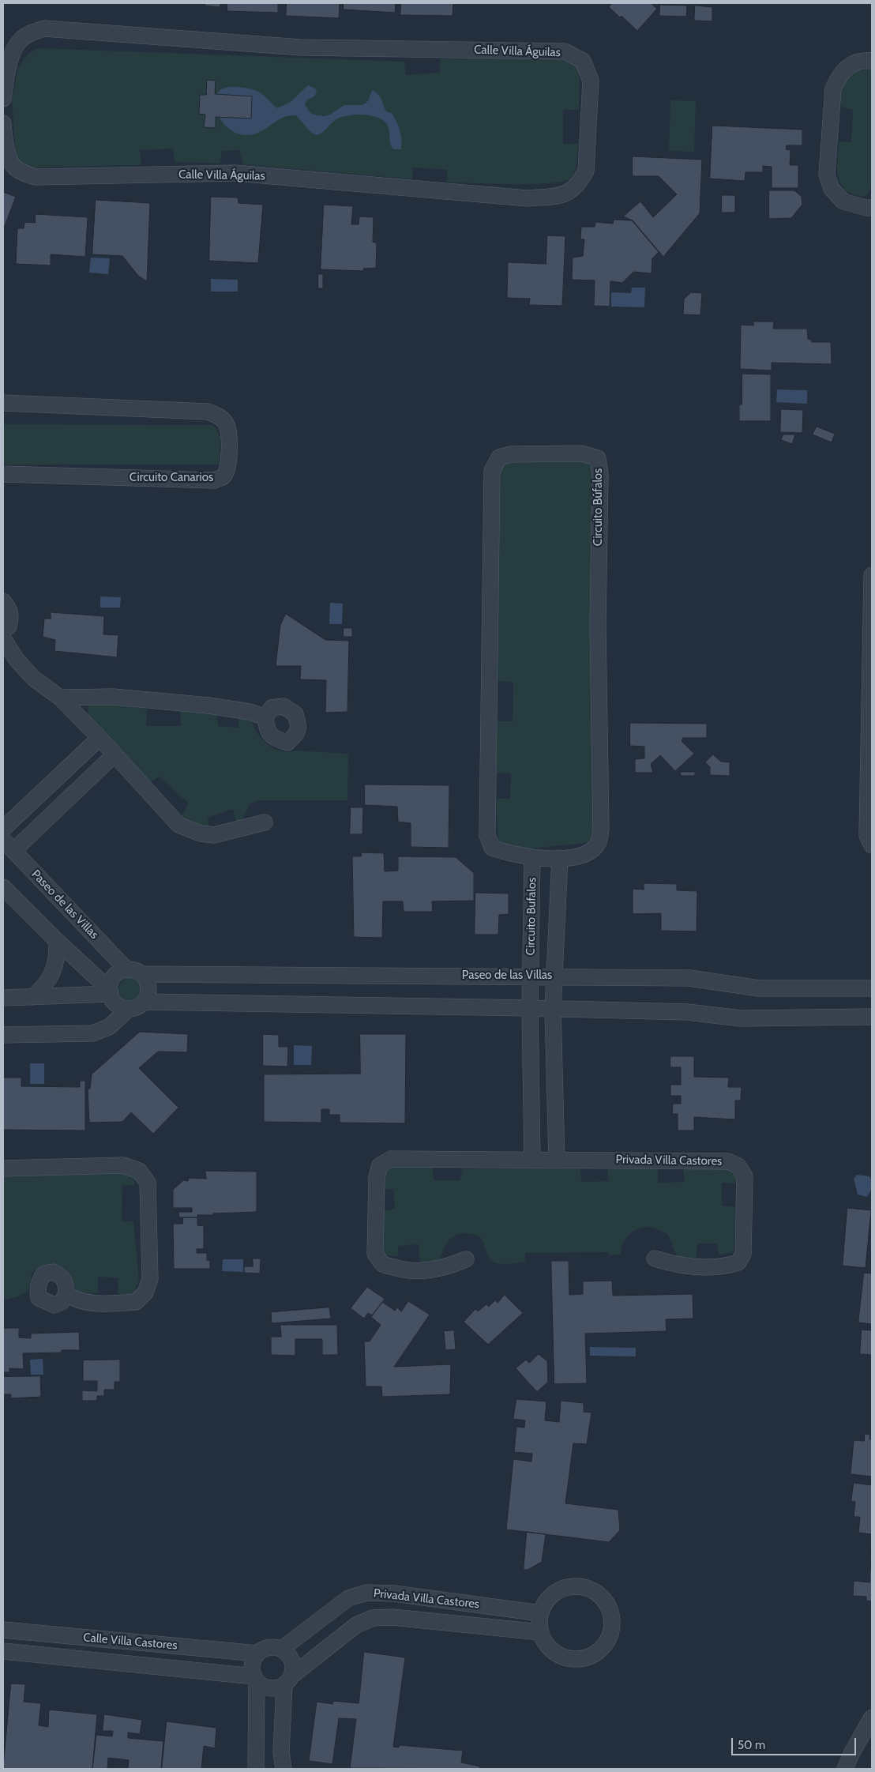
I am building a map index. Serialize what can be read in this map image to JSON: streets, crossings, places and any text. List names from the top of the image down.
{
  "streets": {
    "street": [
      "Calle Villa Águilas",
      "Circuito Canarios",
      "Circuito Búfalos",
      "Paseo de las Villas",
      "Circuito Bufalos",
      "Privada Villa Castores",
      "Calle Villa Castores"
    ]
  },
  "crossings": [
    ["Circuito Búfalos", "Circuito Bufalos"],
    ["Paseo de las Villas", "Circuito Bufalos"],
    ["Privada Villa Castores", "Calle Villa Castores"]
  ],
  "scale_bar": "50 m"
}
